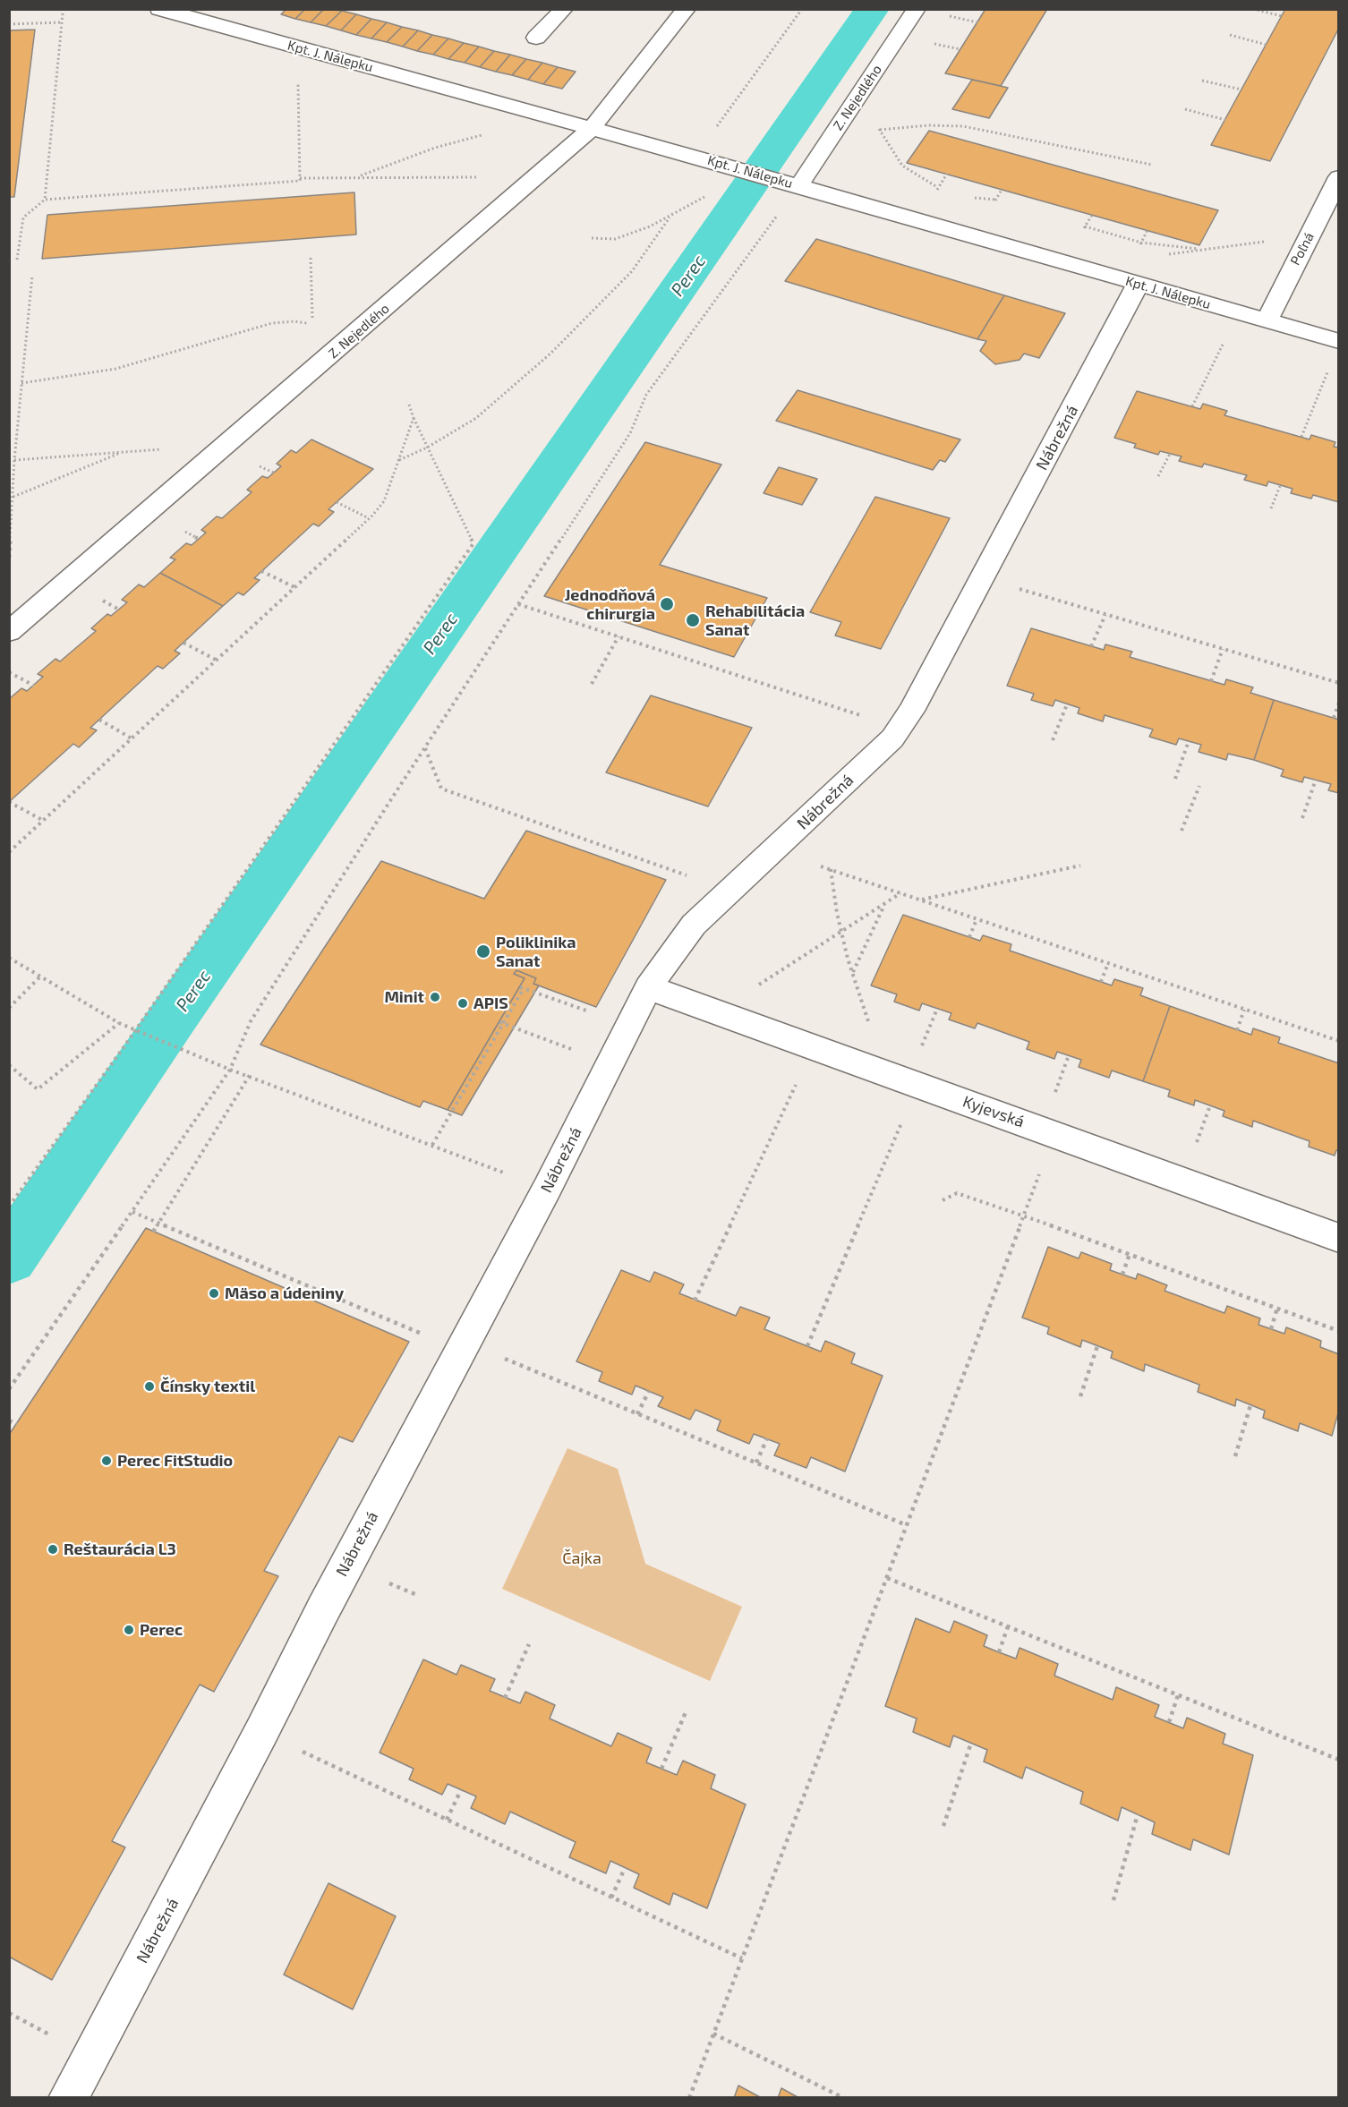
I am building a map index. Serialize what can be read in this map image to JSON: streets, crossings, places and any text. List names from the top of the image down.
{
  "streets": {
    "street": [
      "Kpt. J. Nálepku",
      "Z. Nejedlého",
      "Poľná",
      "Nábrežná",
      "Kyjevská"
    ]
  },
  "crossings": [
    ["Kpt. J. Nálepku", "Z. Nejedlého"],
    ["Kpt. J. Nálepku", "Poľná"],
    ["Kpt. J. Nálepku", "Nábrežná"],
    ["Nábrežná", "Kyjevská"]
  ],
  "water": ["Perec"],
  "parks": ["Čajka"],
  "places": [
    "Jednodňová chirurgia",
    "Rehabilitácia Sanat",
    "Poliklinika Sanat",
    "Minit",
    "APIS",
    "Mäso a údeniny",
    "Čínsky textil",
    "Perec FitStudio",
    "Reštaurácia L3",
    "Perec"
  ]
}
